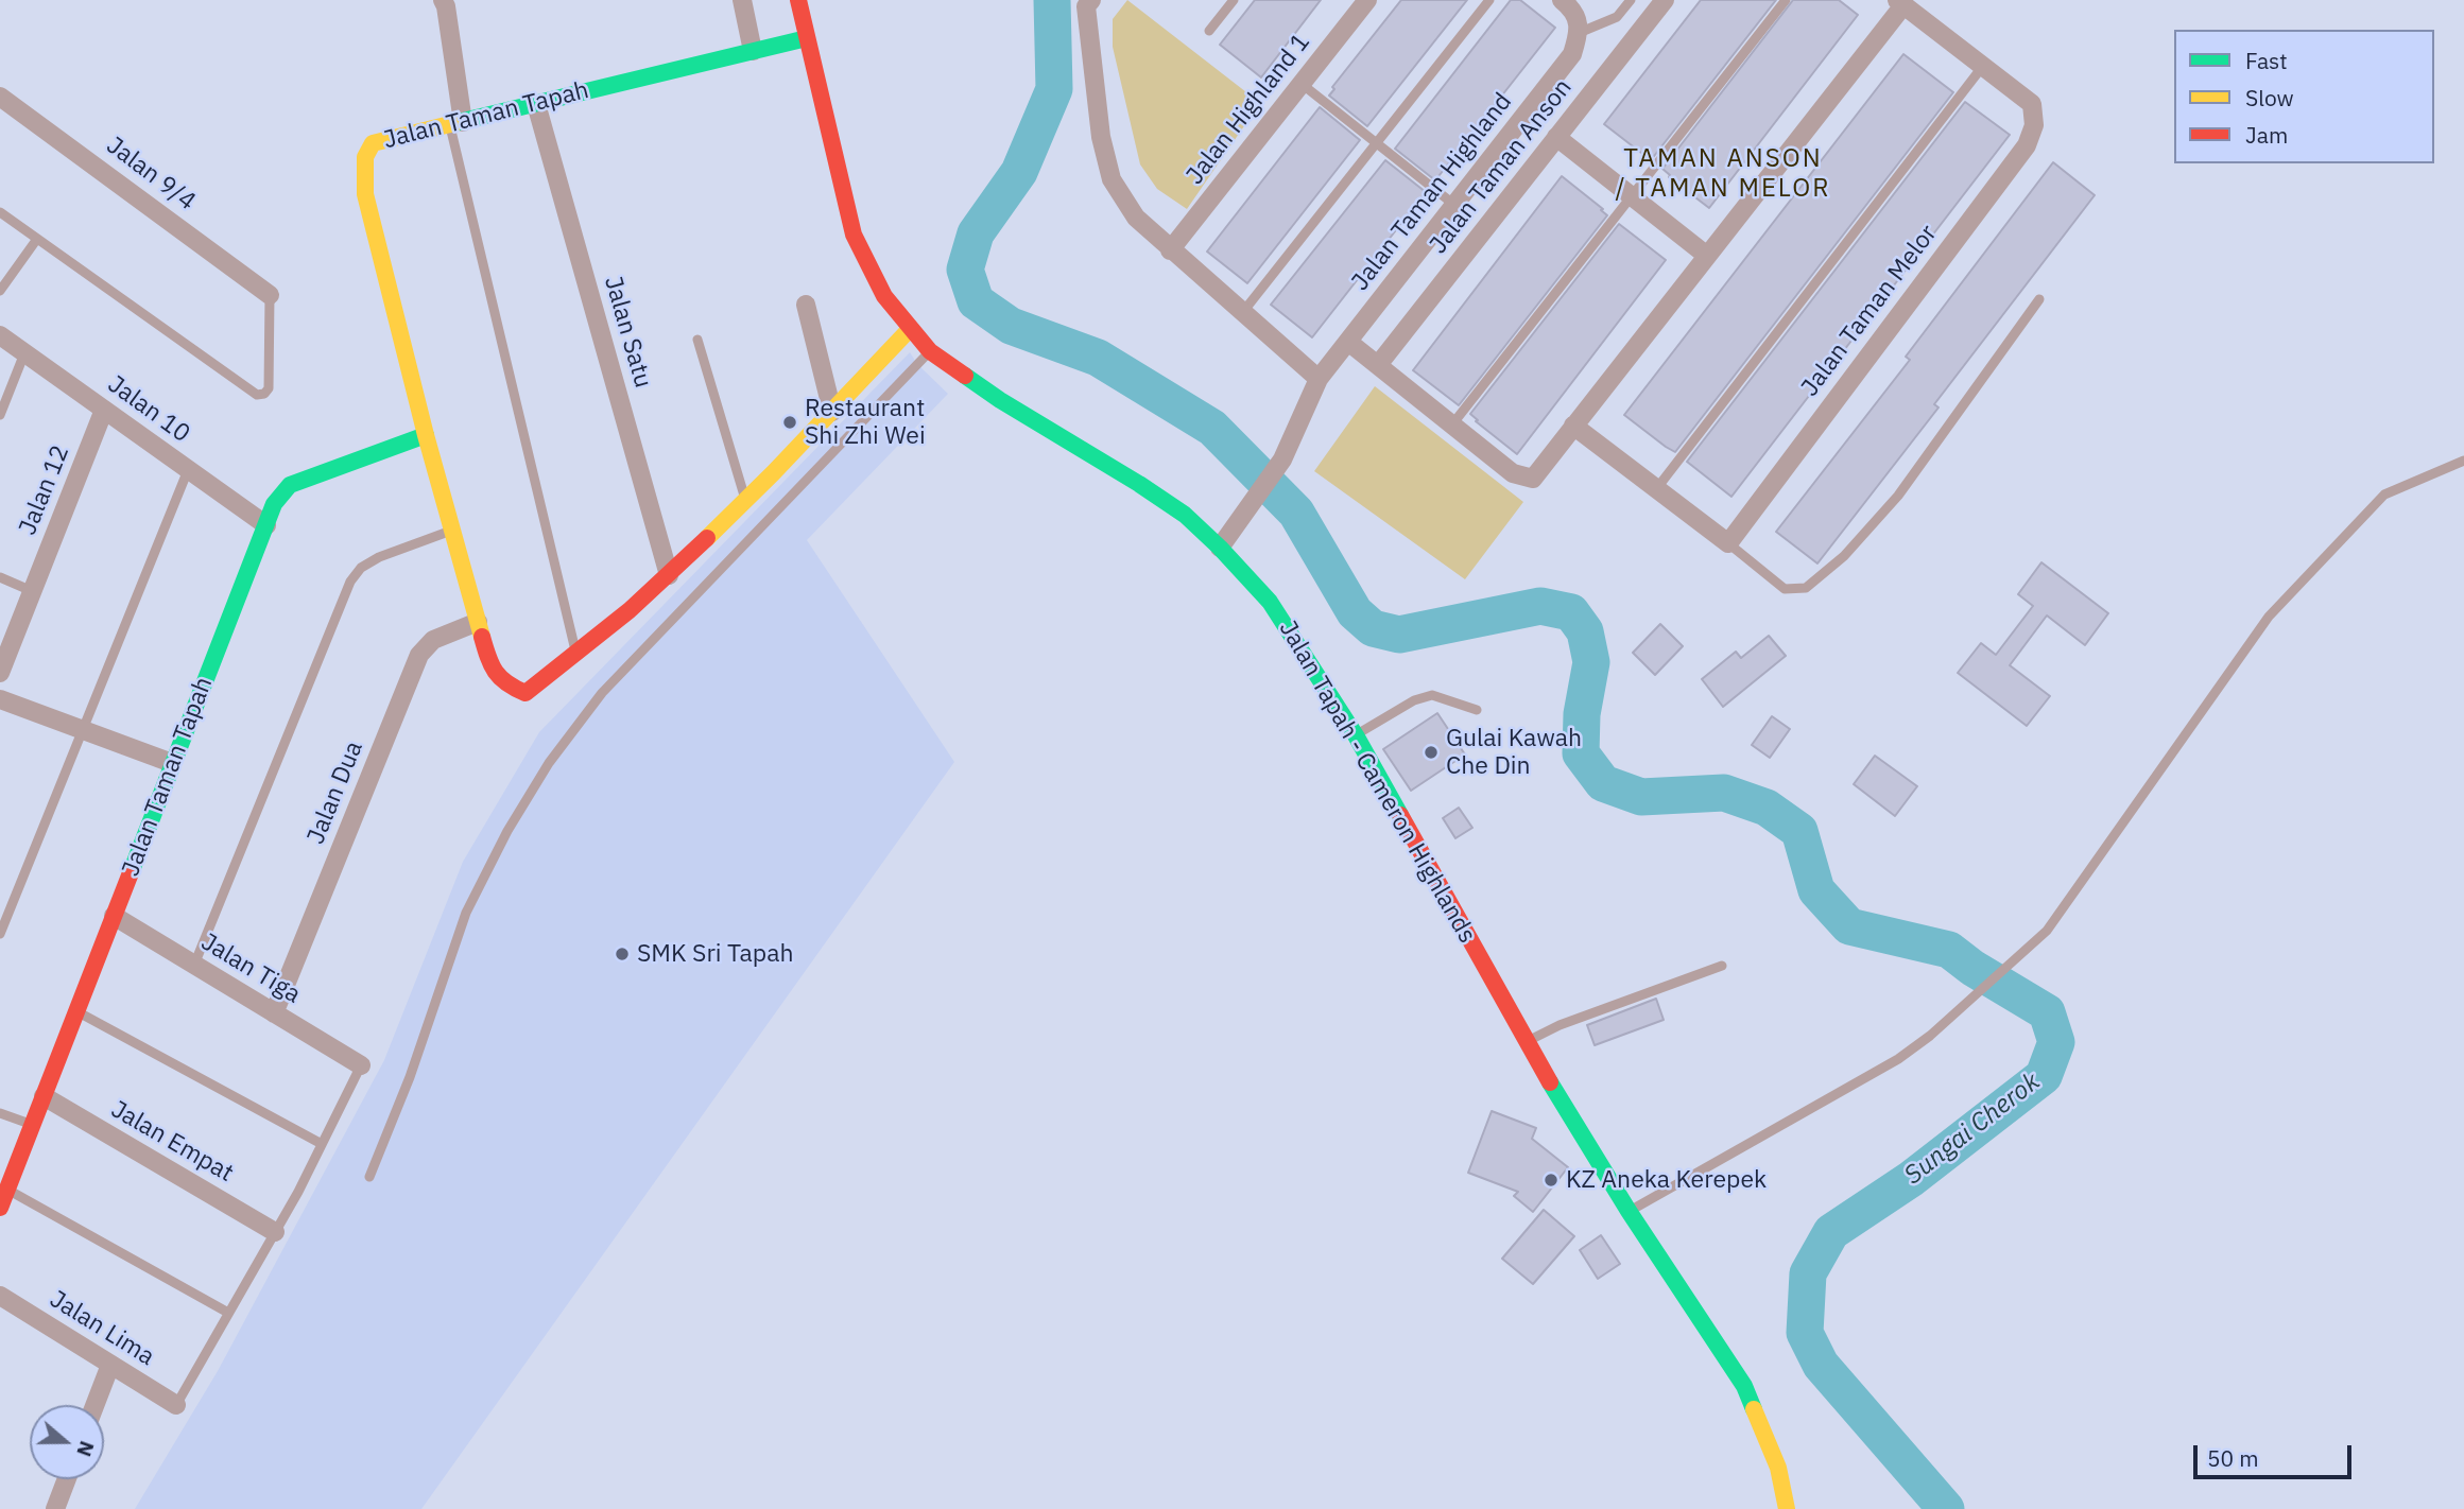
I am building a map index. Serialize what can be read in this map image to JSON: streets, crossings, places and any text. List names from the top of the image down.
{
  "streets": {
    "street": [
      "Jalan Highland 1",
      "Jalan Taman Tapah",
      "Jalan Taman Anson",
      "Jalan 9/4",
      "Jalan Taman Highland",
      "Jalan Taman Melor",
      "Jalan Satu",
      "Jalan 10",
      "Jalan 12",
      "Jalan Tapah - Cameron Highlands",
      "Jalan Dua",
      "Jalan Tiga",
      "Jalan Empat",
      "Jalan Lima"
    ]
  },
  "crossings": [
    ["Jalan Taman Tapah", "Jalan Satu"],
    ["Jalan Taman Tapah", "Jalan 10"],
    ["Jalan Taman Tapah", "Jalan Tapah - Cameron Highlands"],
    ["Jalan Taman Tapah", "Jalan Dua"],
    ["Jalan Taman Tapah", "Jalan Tiga"],
    ["Jalan Taman Tapah", "Jalan Empat"],
    ["Jalan Taman Highland", "Jalan Tapah - Cameron Highlands"],
    ["Jalan 10", "Jalan 12"],
    ["Jalan Dua", "Jalan Tiga"]
  ],
  "districts": ["TAMAN ANSON / TAMAN MELOR"],
  "water": ["Sungai Cherok"],
  "places": [
    "Restaurant Shi Zhi Wei",
    "Gulai Kawah Che Din",
    "SMK Sri Tapah",
    "KZ Aneka Kerepek"
  ],
  "legend": ["Fast", "Slow", "Jam"],
  "scale_bar": "50 m",
  "north": "right"
}
